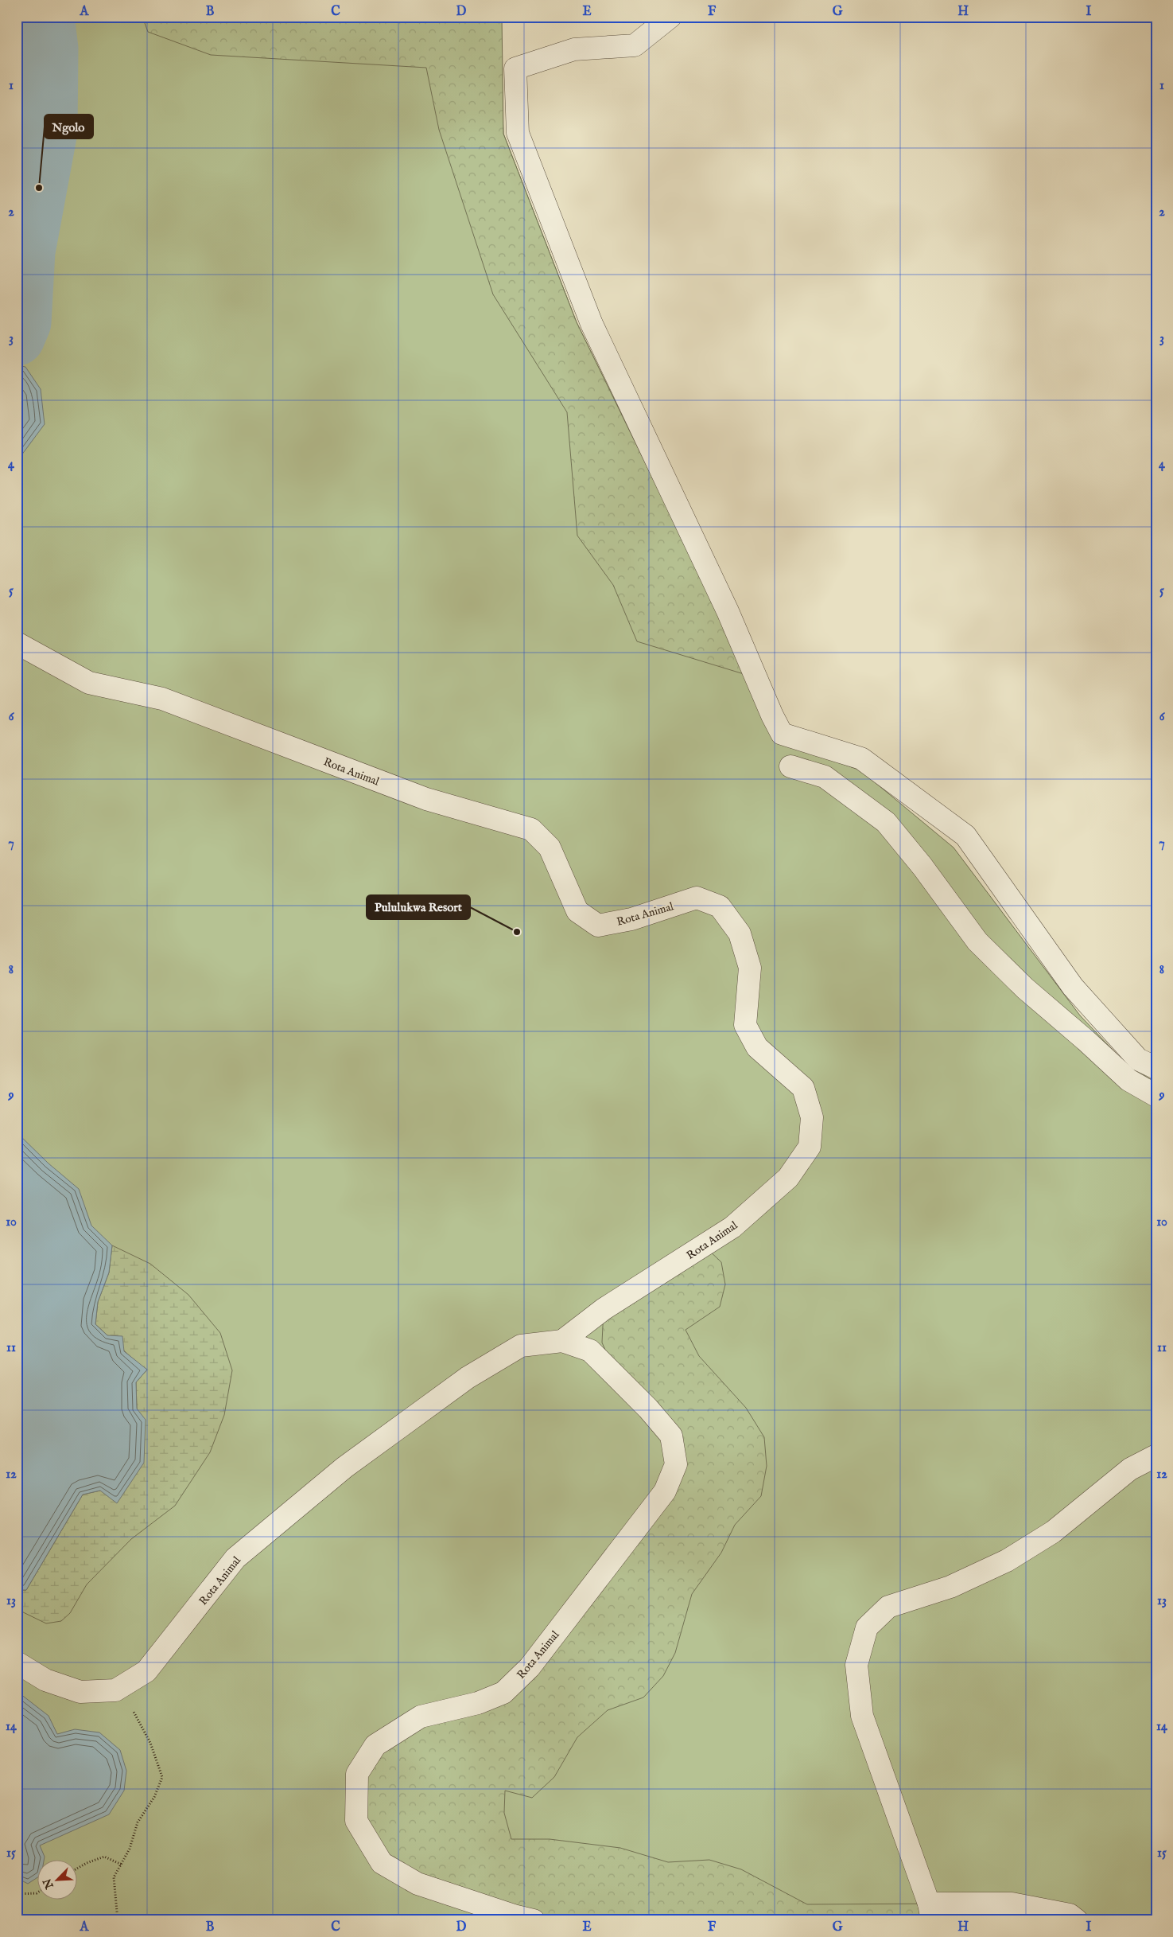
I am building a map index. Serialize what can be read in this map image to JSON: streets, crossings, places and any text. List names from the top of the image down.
{
  "streets": {
    "street": ["Rota Animal"]
  },
  "places": ["Ngolo", "Pululukwa Resort"],
  "north": "bottom left",
  "grid": {
    "columns": [
      "A",
      "B",
      "C",
      "D",
      "E",
      "F",
      "G",
      "H",
      "I"
    ],
    "rows": [
      "1",
      "2",
      "3",
      "4",
      "5",
      "6",
      "7",
      "8",
      "9",
      "10",
      "11",
      "12",
      "13",
      "14",
      "15"
    ]
  }
}
